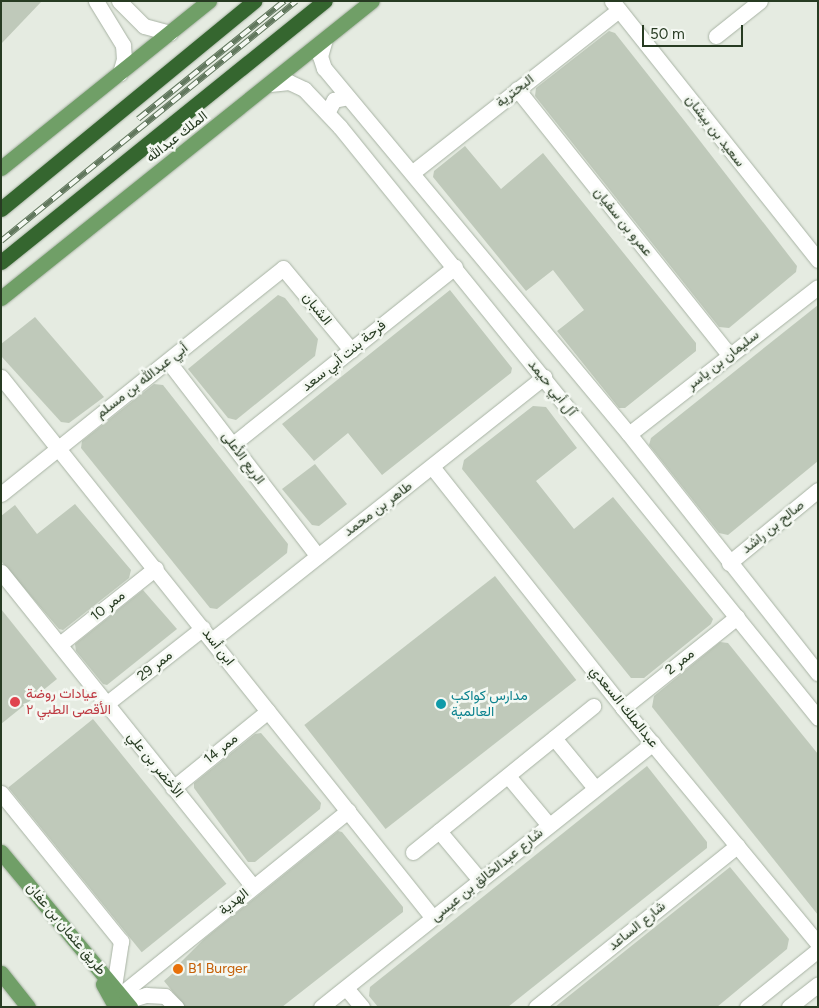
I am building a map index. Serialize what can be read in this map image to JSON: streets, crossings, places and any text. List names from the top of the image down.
{
  "streets": {
    "highway": ["الملك عبدالله"],
    "main road": ["طريق عثمان بن عفان"],
    "street": [
      "البحترية",
      "سعيد بن بيشان",
      "عمرو بن سفيان",
      "الشبان",
      "فرحة بنت أبي سعد",
      "سليمان بن ياسر",
      "أبي عبدالله بن مسلم",
      "آل أبي حيمد",
      "الريع الأعلى",
      "طاهر بن محمد",
      "صالح بن راشد",
      "ممر 10",
      "ابن أسد",
      "ممر 2",
      "ممر 29",
      "عبدالملك السعدي",
      "ممر 14",
      "الأخضر بن علي",
      "شارع عبدالخالق بن عيسى",
      "الهدية",
      "شارع الساعد"
    ]
  },
  "crossings": [
    ["البحترية", "سعيد بن بيشان"],
    ["البحترية", "عمرو بن سفيان"],
    ["الملك عبدالله", "آل أبي حيمد"],
    ["عمرو بن سفيان", "سليمان بن ياسر"],
    ["الشبان", "فرحة بنت أبي سعد"],
    ["الشبان", "أبي عبدالله بن مسلم"],
    ["فرحة بنت أبي سعد", "آل أبي حيمد"],
    ["فرحة بنت أبي سعد", "الريع الأعلى"],
    ["أبي عبدالله بن مسلم", "الريع الأعلى"],
    ["أبي عبدالله بن مسلم", "ابن أسد"],
    ["آل أبي حيمد", "طاهر بن محمد"],
    ["آل أبي حيمد", "ممر 2"],
    ["الريع الأعلى", "طاهر بن محمد"],
    ["طاهر بن محمد", "ابن أسد"],
    ["طاهر بن محمد", "عبدالملك السعدي"],
    ["ممر 10", "ابن أسد"],
    ["ممر 10", "الأخضر بن علي"],
    ["ابن أسد", "ممر 29"],
    ["ابن أسد", "ممر 14"],
    ["ابن أسد", "شارع عبدالخالق بن عيسى"],
    ["ابن أسد", "الهدية"],
    ["ممر 2", "عبدالملك السعدي"],
    ["ممر 29", "الأخضر بن علي"],
    ["عبدالملك السعدي", "شارع عبدالخالق بن عيسى"],
    ["عبدالملك السعدي", "شارع الساعد"],
    ["ممر 14", "الأخضر بن علي"],
    ["الأخضر بن علي", "الهدية"],
    ["الهدية", "طريق عثمان بن عفان"]
  ],
  "places": ["عيادات روضة الأقصى الطبي ٢", "مدارس كواكب العالمية", "B1 Burger"],
  "scale_bar": "50 m"
}
